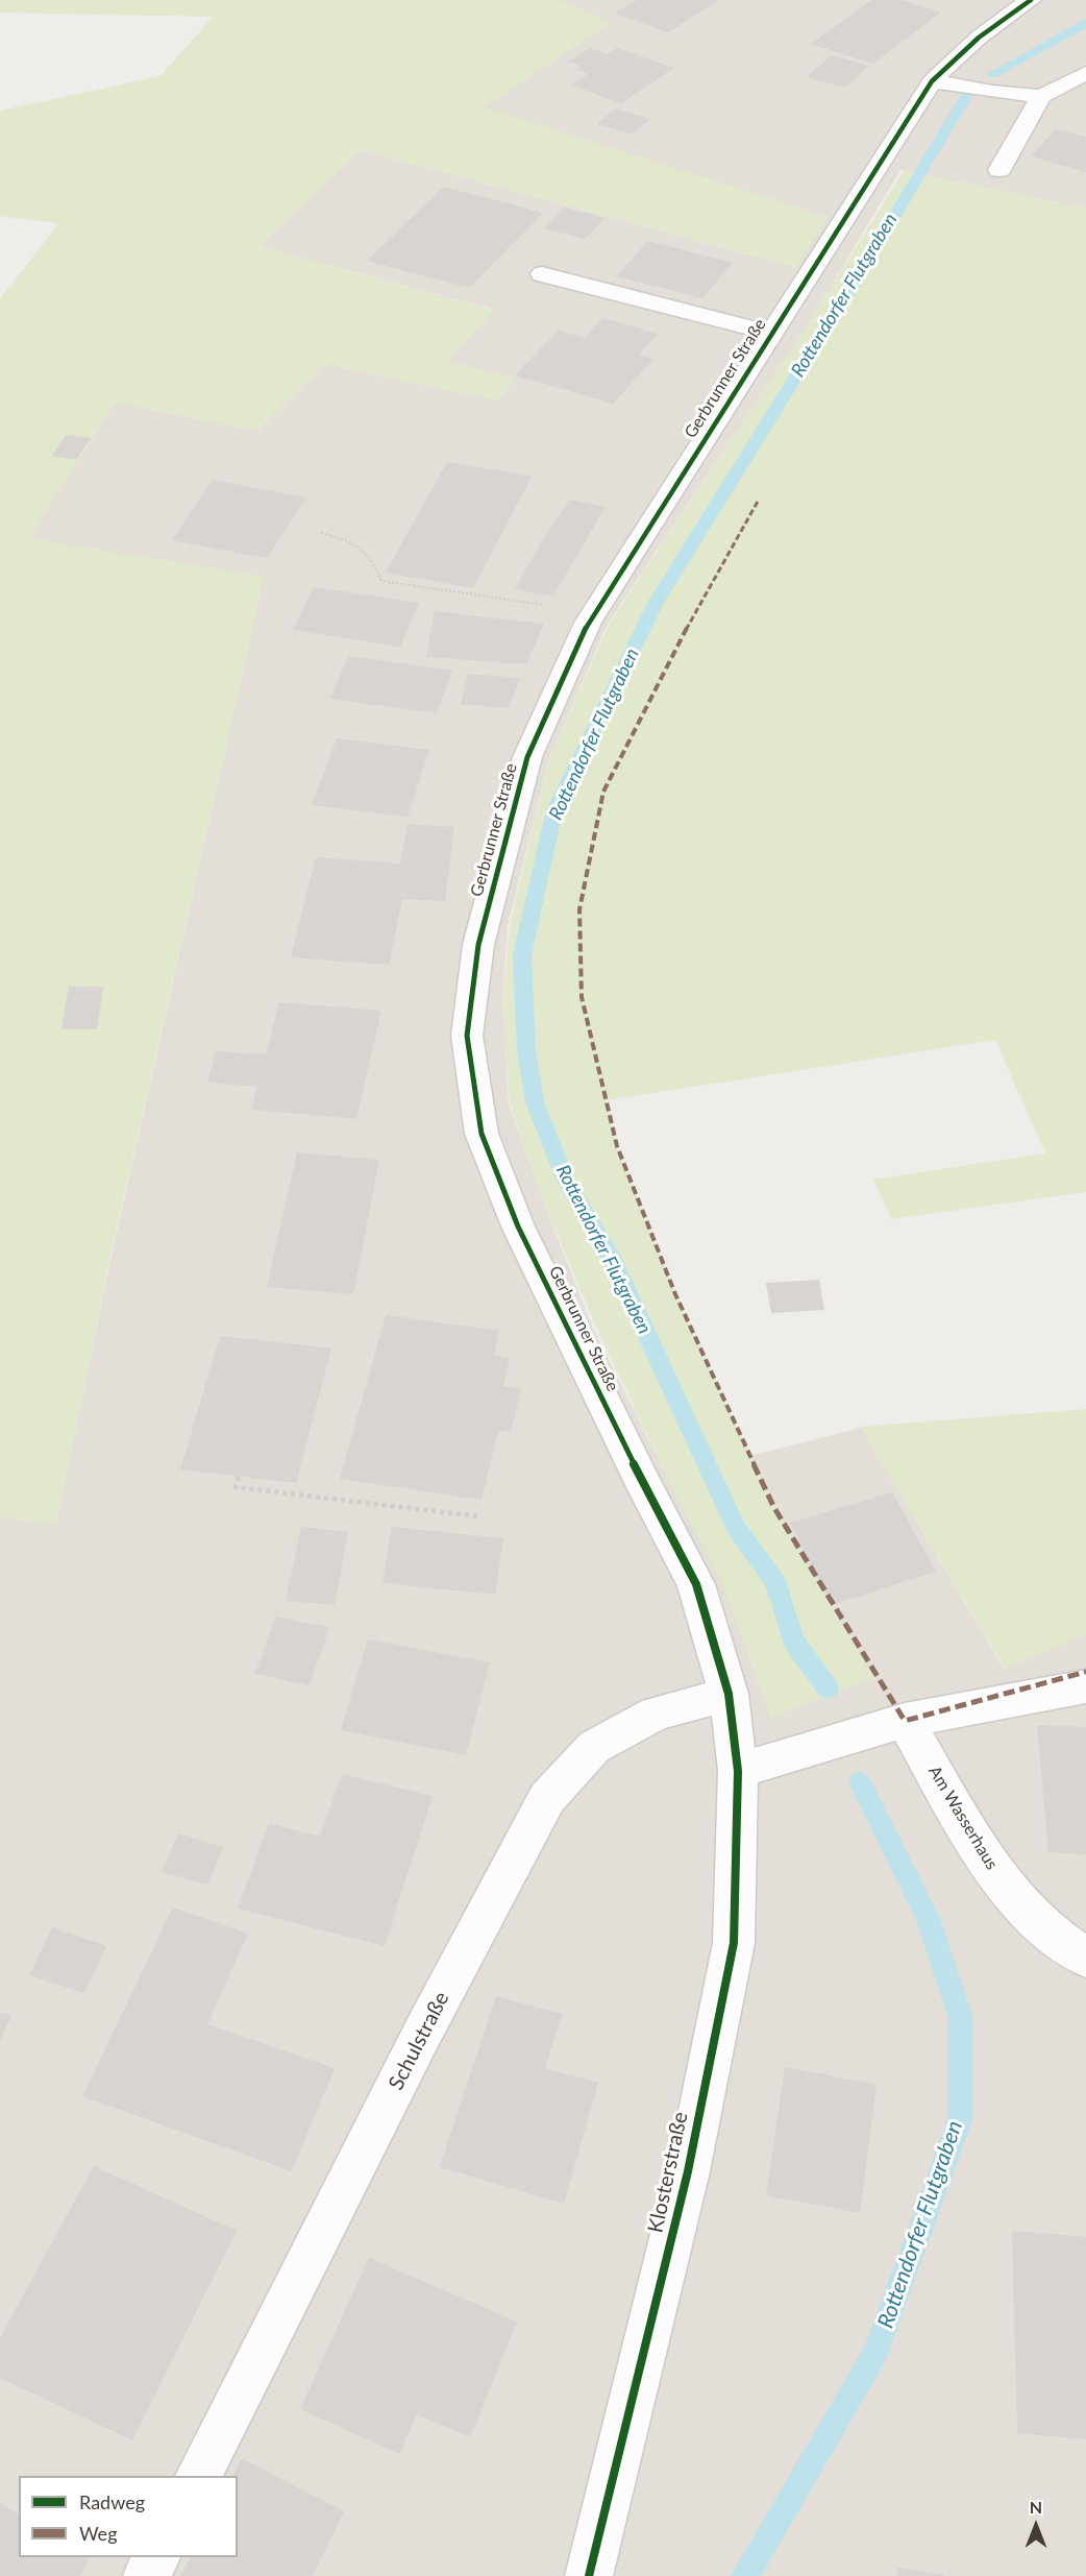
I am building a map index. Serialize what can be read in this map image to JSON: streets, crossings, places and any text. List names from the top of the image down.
{
  "streets": {
    "street": [
      "Gerbrunner Straße",
      "Am Wasserhaus",
      "Schulstraße",
      "Klosterstraße"
    ]
  },
  "crossings": [
    ["Gerbrunner Straße", "Schulstraße"],
    ["Gerbrunner Straße", "Klosterstraße"]
  ],
  "water": ["Rottendorfer Flutgraben"],
  "legend": ["Radweg", "Weg"],
  "north": "top"
}
